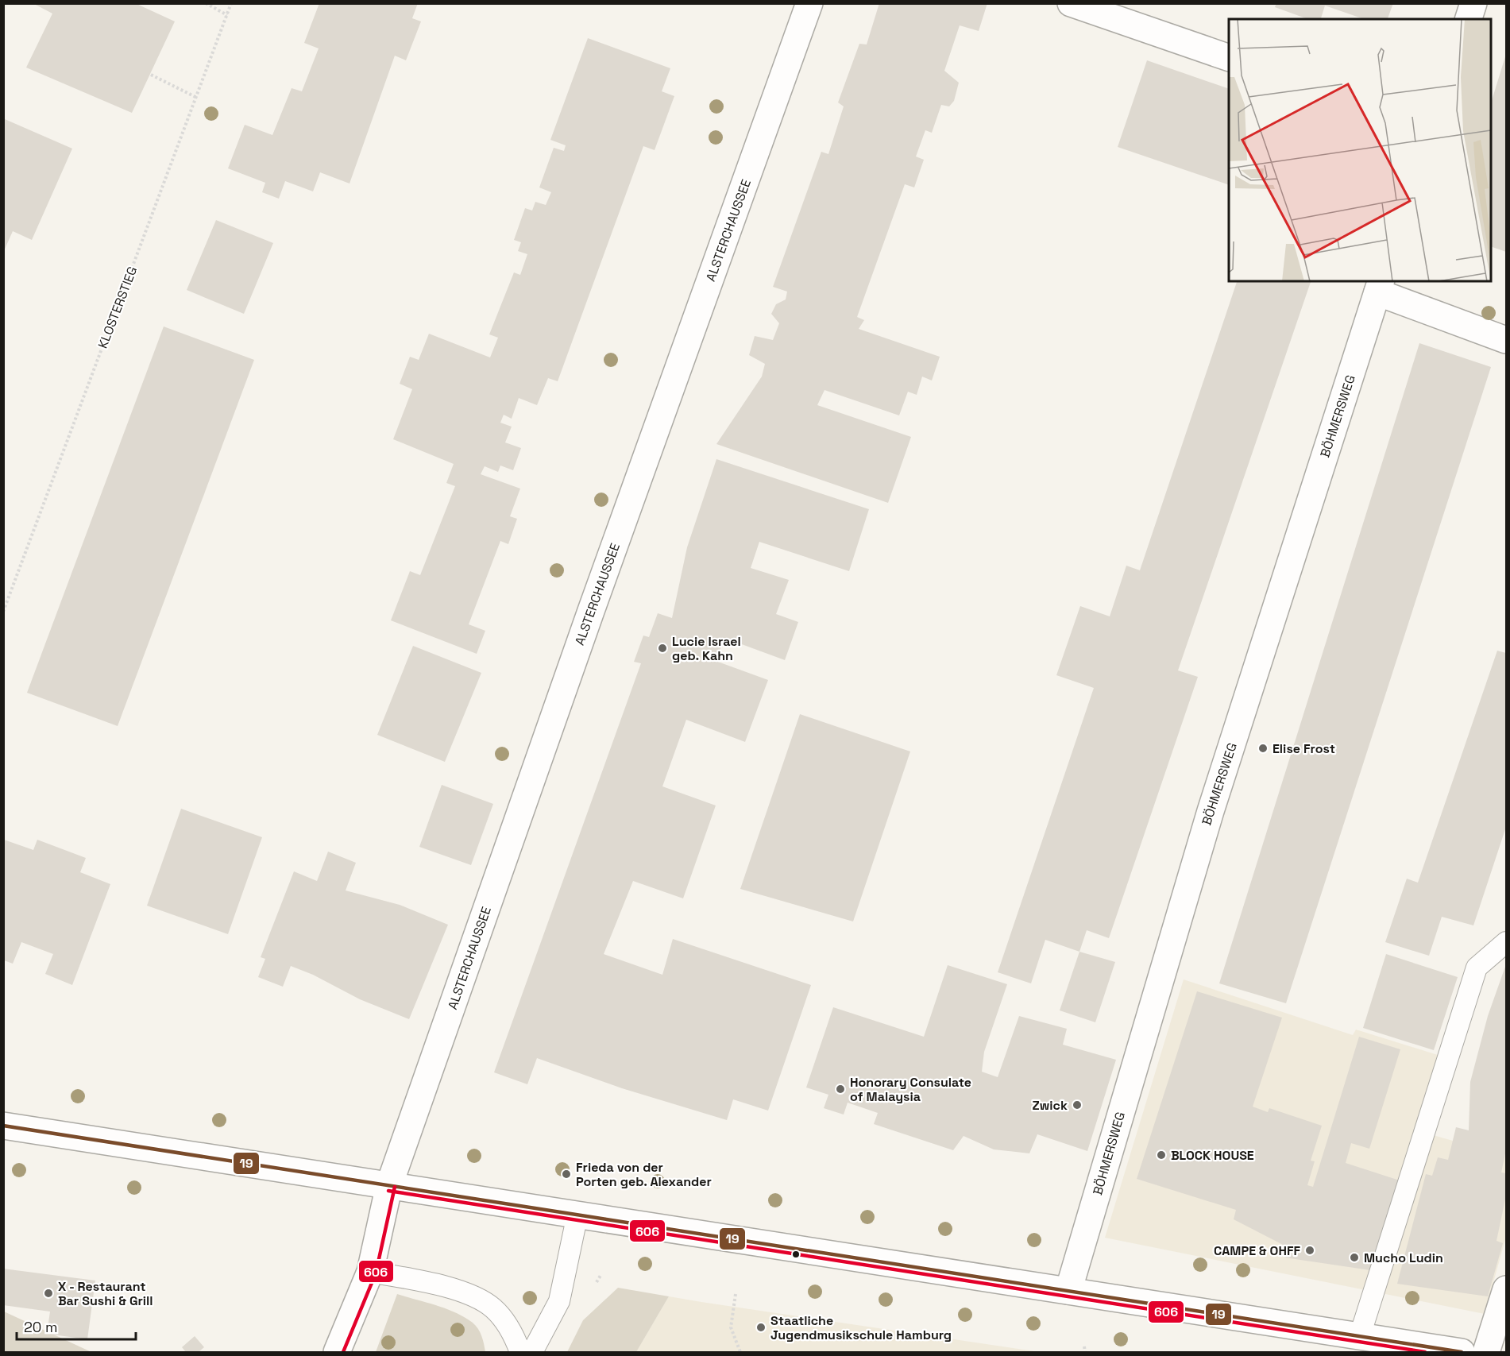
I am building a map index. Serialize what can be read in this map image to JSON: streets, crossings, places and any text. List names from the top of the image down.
{
  "streets": {
    "street": ["ALSTERCHAUSSEE", "BÖHMERSWEG"],
    "path": ["KLOSTERSTIEG"]
  },
  "places": [
    "Lucie Israel geb. Kahn",
    "Elise Frost",
    "Honorary Consulate of Malaysia",
    "Zwick",
    "BLOCK HOUSE",
    "Frieda von der Porten geb. Alexander",
    "CAMPE & OHFF",
    "Mucho Ludin",
    "X - Restaurant Bar Sushi & Grill",
    "Staatliche Jugendmusikschule Hamburg"
  ],
  "lines": ["transit line 19", "transit line 606"],
  "scale_bar": "20 m"
}
